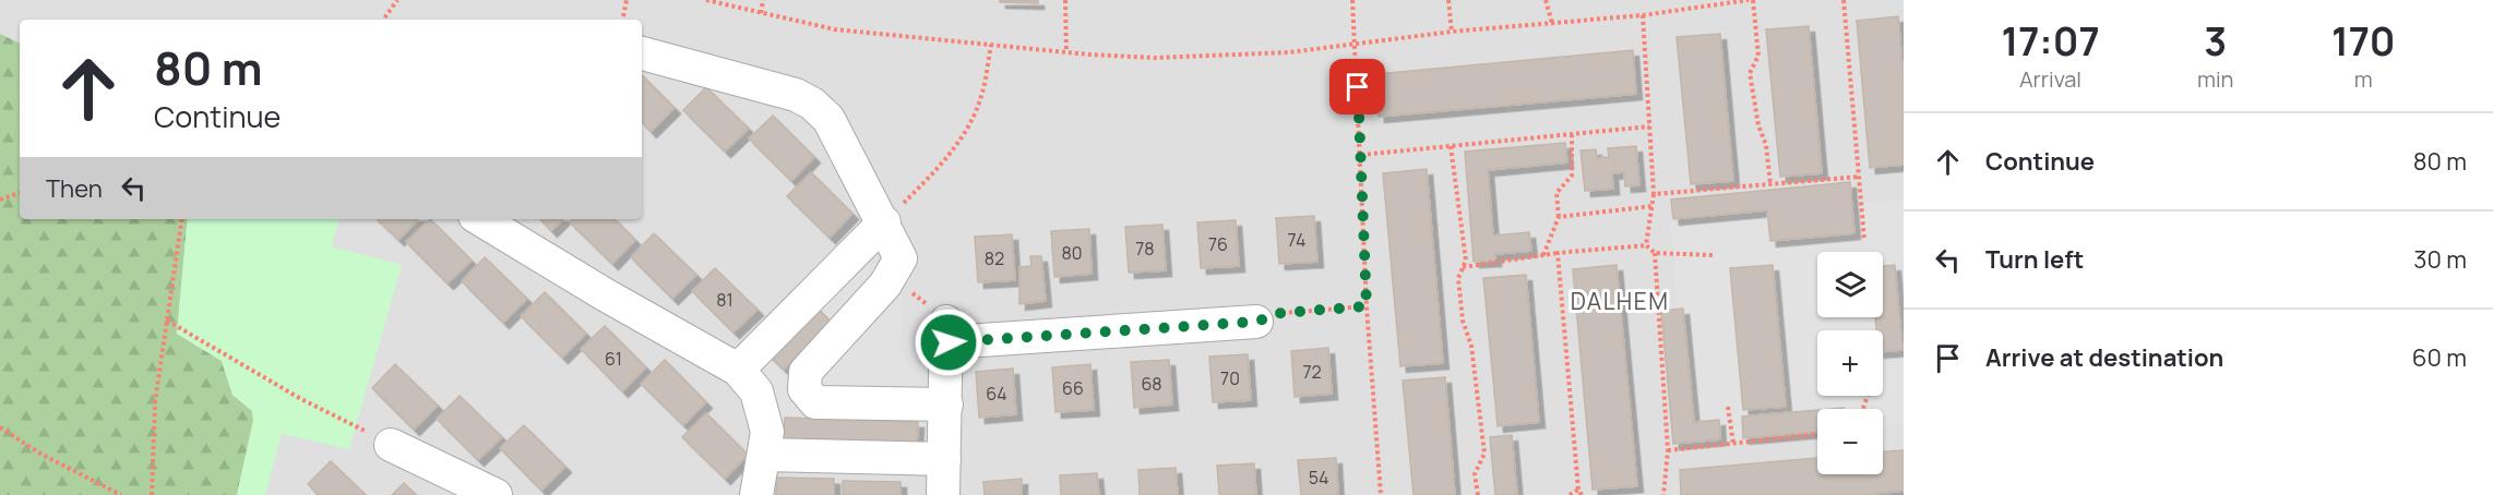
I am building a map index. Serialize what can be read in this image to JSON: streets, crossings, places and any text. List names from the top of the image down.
{
  "districts": ["DALHEM"],
  "house_numbers": [
    "74",
    "76",
    "78",
    "80",
    "82",
    "81",
    "61",
    "72",
    "70",
    "68",
    "66",
    "64",
    "54"
  ],
  "page": {
    "eta": [
      "17:07",
      "Arrival",
      "3",
      "min",
      "170",
      "m"
    ],
    "turn": ["80 m", "Continue"],
    "list": [
      {
        "name": "Continue",
        "value": "80 m"
      },
      {
        "name": "Turn left",
        "value": "30 m"
      },
      {
        "name": "Arrive at destination",
        "value": "60 m"
      }
    ],
    "then": "Then",
    "map_buttons": ["+", "−"]
  }
}
